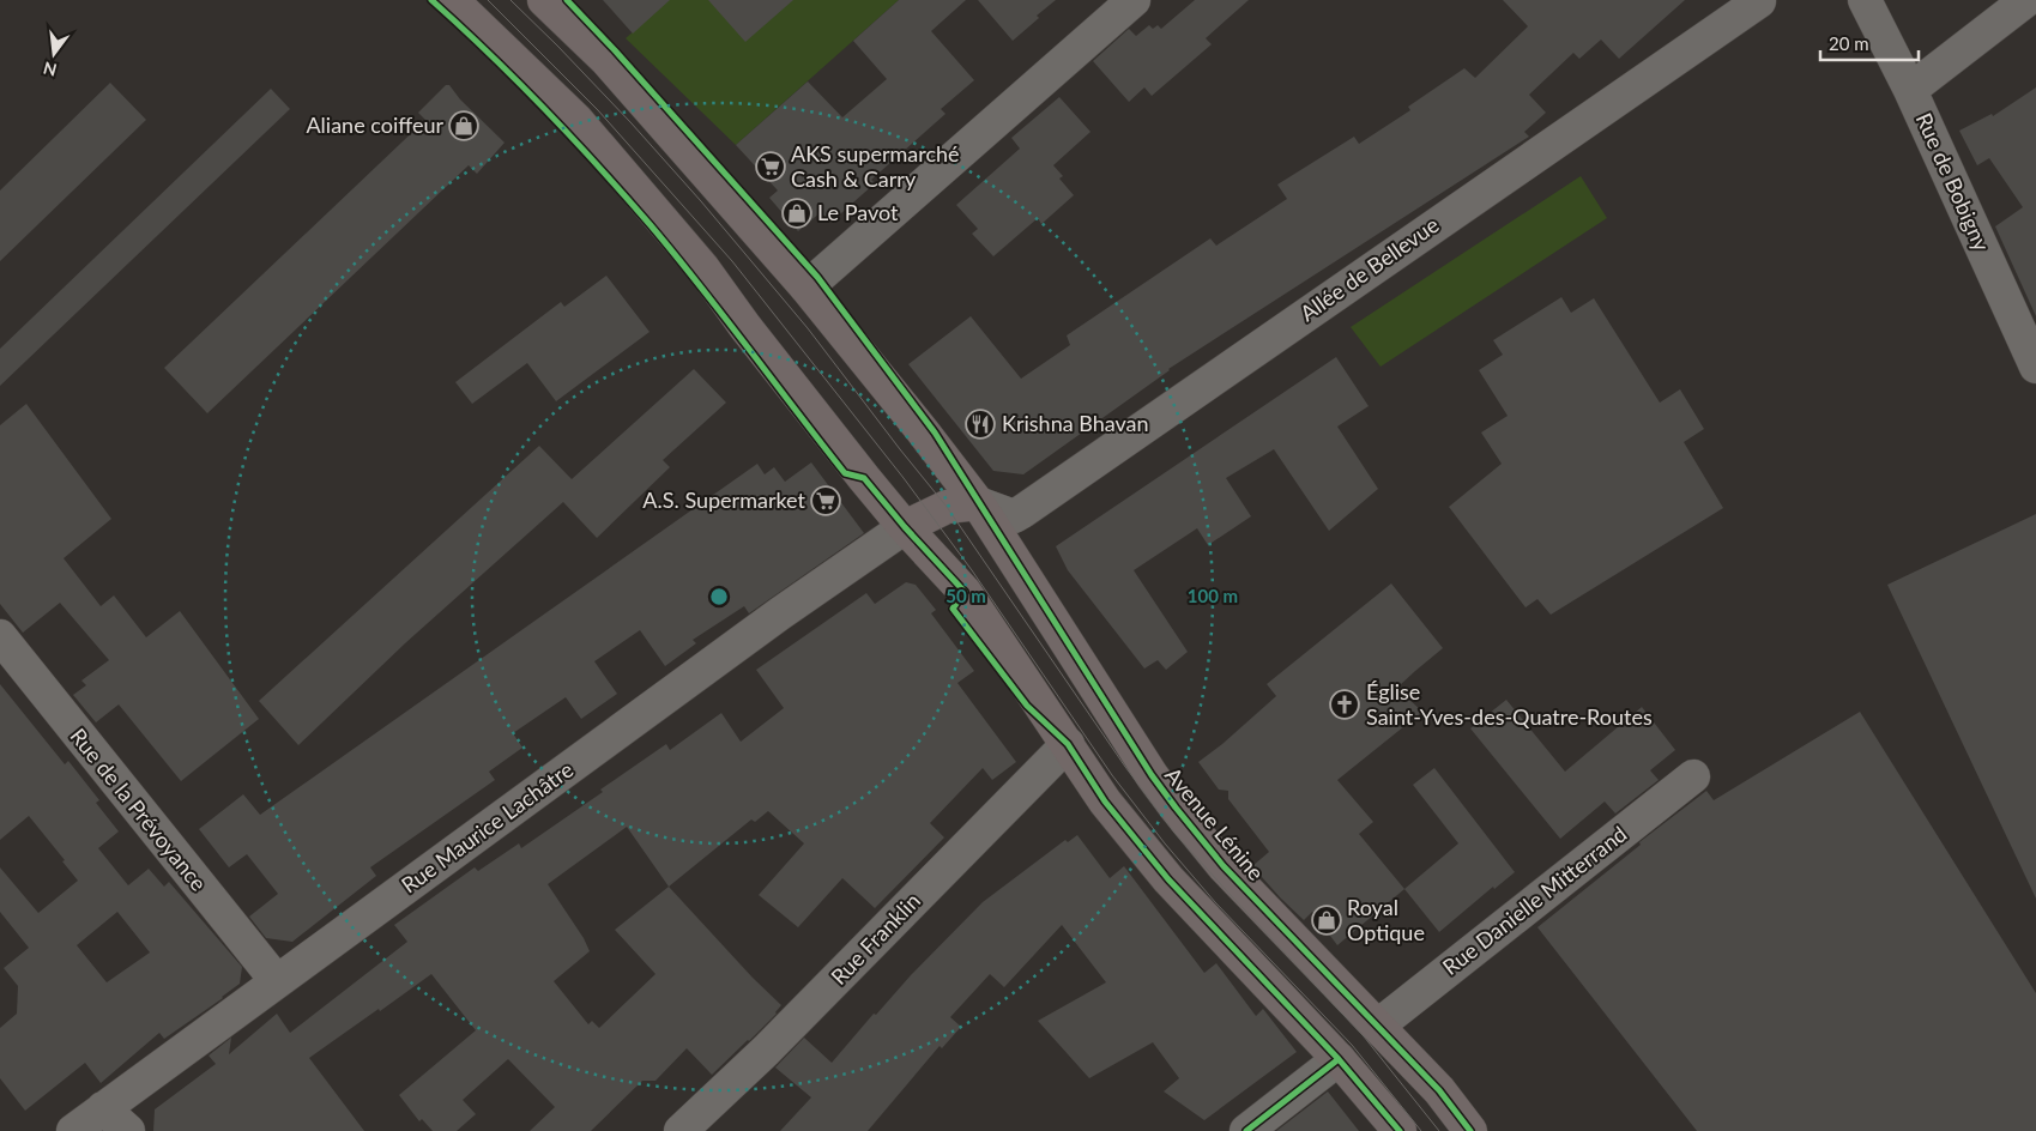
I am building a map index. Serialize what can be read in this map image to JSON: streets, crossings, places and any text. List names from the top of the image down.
{
  "streets": {
    "main road": ["Avenue Lénine"],
    "street": [
      "Rue de Bobigny",
      "Allée de Bellevue",
      "Rue de la Prévoyance",
      "Rue Maurice Lachâtre",
      "Rue Danielle Mitterrand",
      "Rue Franklin"
    ]
  },
  "crossings": [
    ["Allée de Bellevue", "Avenue Lénine"],
    ["Rue de la Prévoyance", "Rue Maurice Lachâtre"],
    ["Avenue Lénine", "Rue Danielle Mitterrand"]
  ],
  "places": {
    "shop": ["Aliane coiffeur", "Le Pavot", "Royal Optique"],
    "supermarket": ["AKS supermarché Cash & Carry", "A.S. Supermarket"],
    "restaurant": ["Krishna Bhavan"],
    "church": ["Église Saint-Yves-des-Quatre-Routes"]
  },
  "scale_bar": "20 m",
  "north": "bottom",
  "rings": ["50 m", "100 m"]
}
